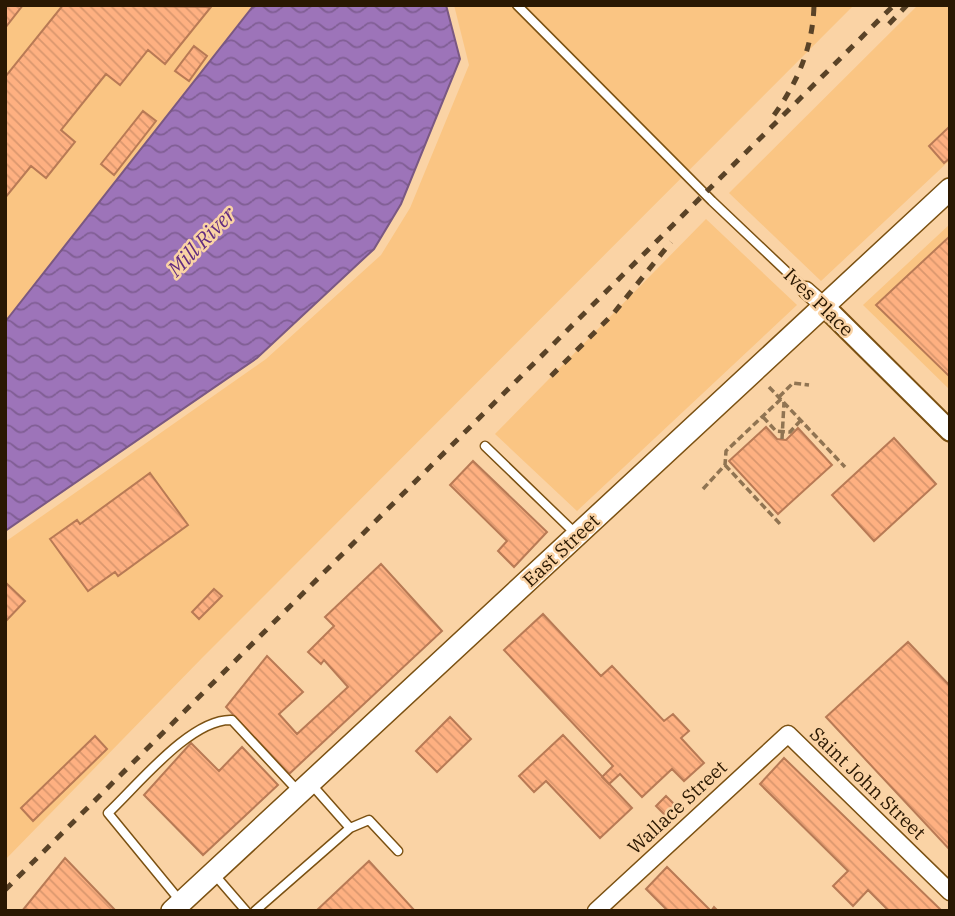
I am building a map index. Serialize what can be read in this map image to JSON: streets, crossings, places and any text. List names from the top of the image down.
{
  "streets": {
    "main road": ["East Street"],
    "street": ["Ives Place", "Saint John Street", "Wallace Street"]
  },
  "crossings": [
    ["Ives Place", "East Street"],
    ["Saint John Street", "Wallace Street"]
  ],
  "water": ["Mill River"]
}
